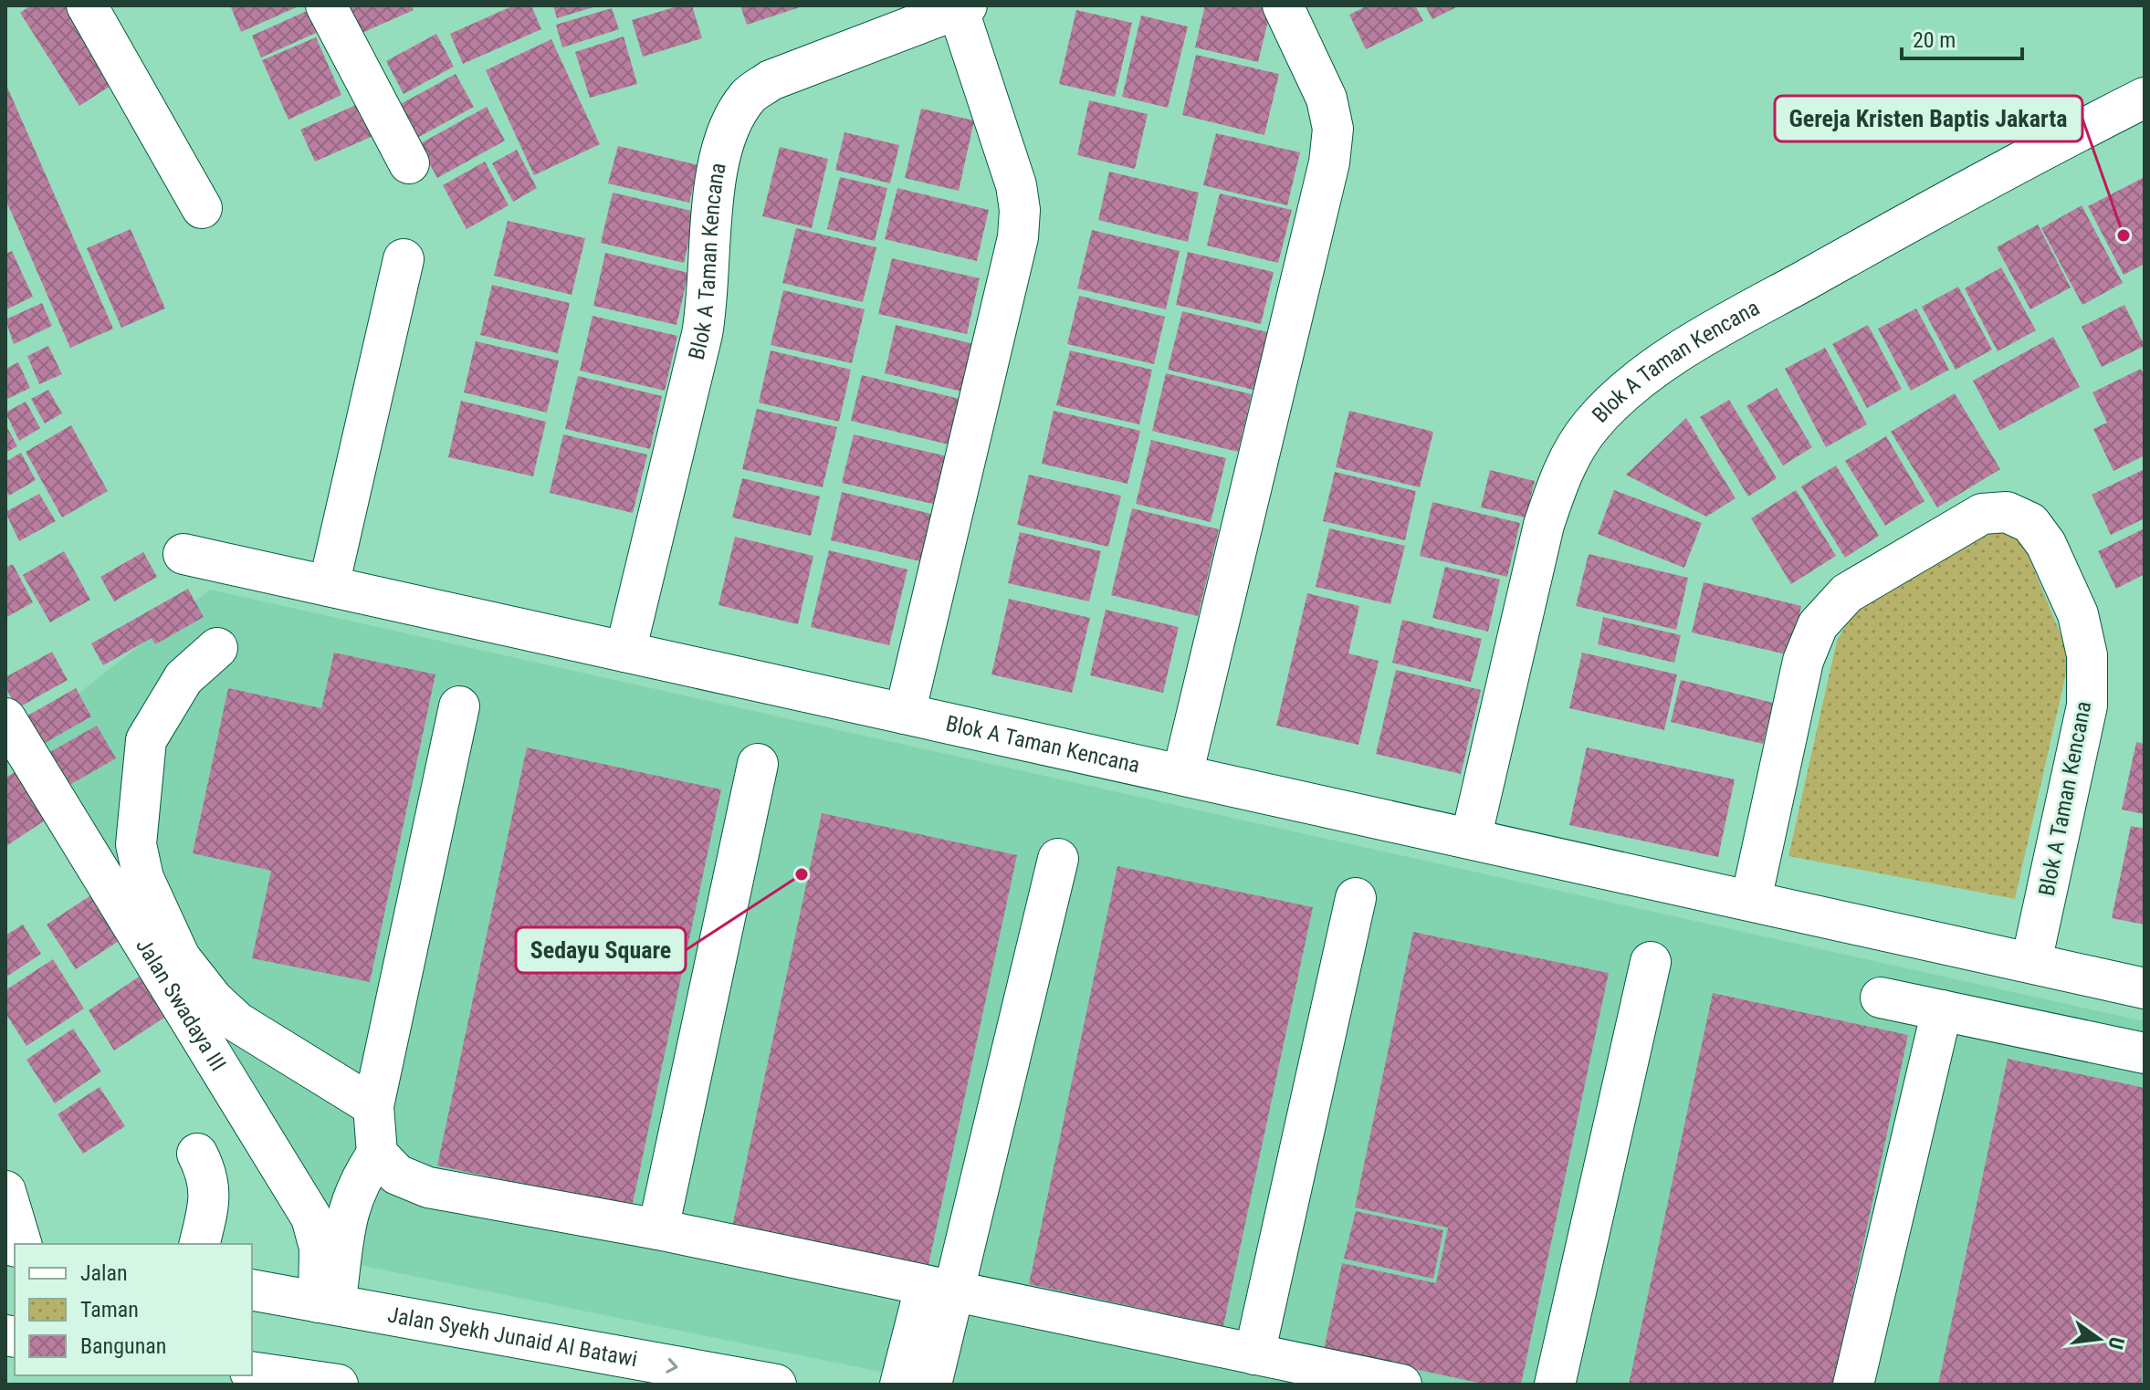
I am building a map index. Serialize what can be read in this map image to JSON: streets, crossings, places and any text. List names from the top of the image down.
{
  "streets": {
    "main road": ["Blok A Taman Kencana", "Jalan Swadaya III", "Jalan Syekh Junaid Al Batawi"]
  },
  "crossings": [
    ["Jalan Swadaya III", "Jalan Syekh Junaid Al Batawi"]
  ],
  "places": ["Gereja Kristen Baptis Jakarta", "Sedayu Square"],
  "legend": ["Jalan", "Taman", "Bangunan"],
  "scale_bar": "20 m",
  "north": "right"
}
